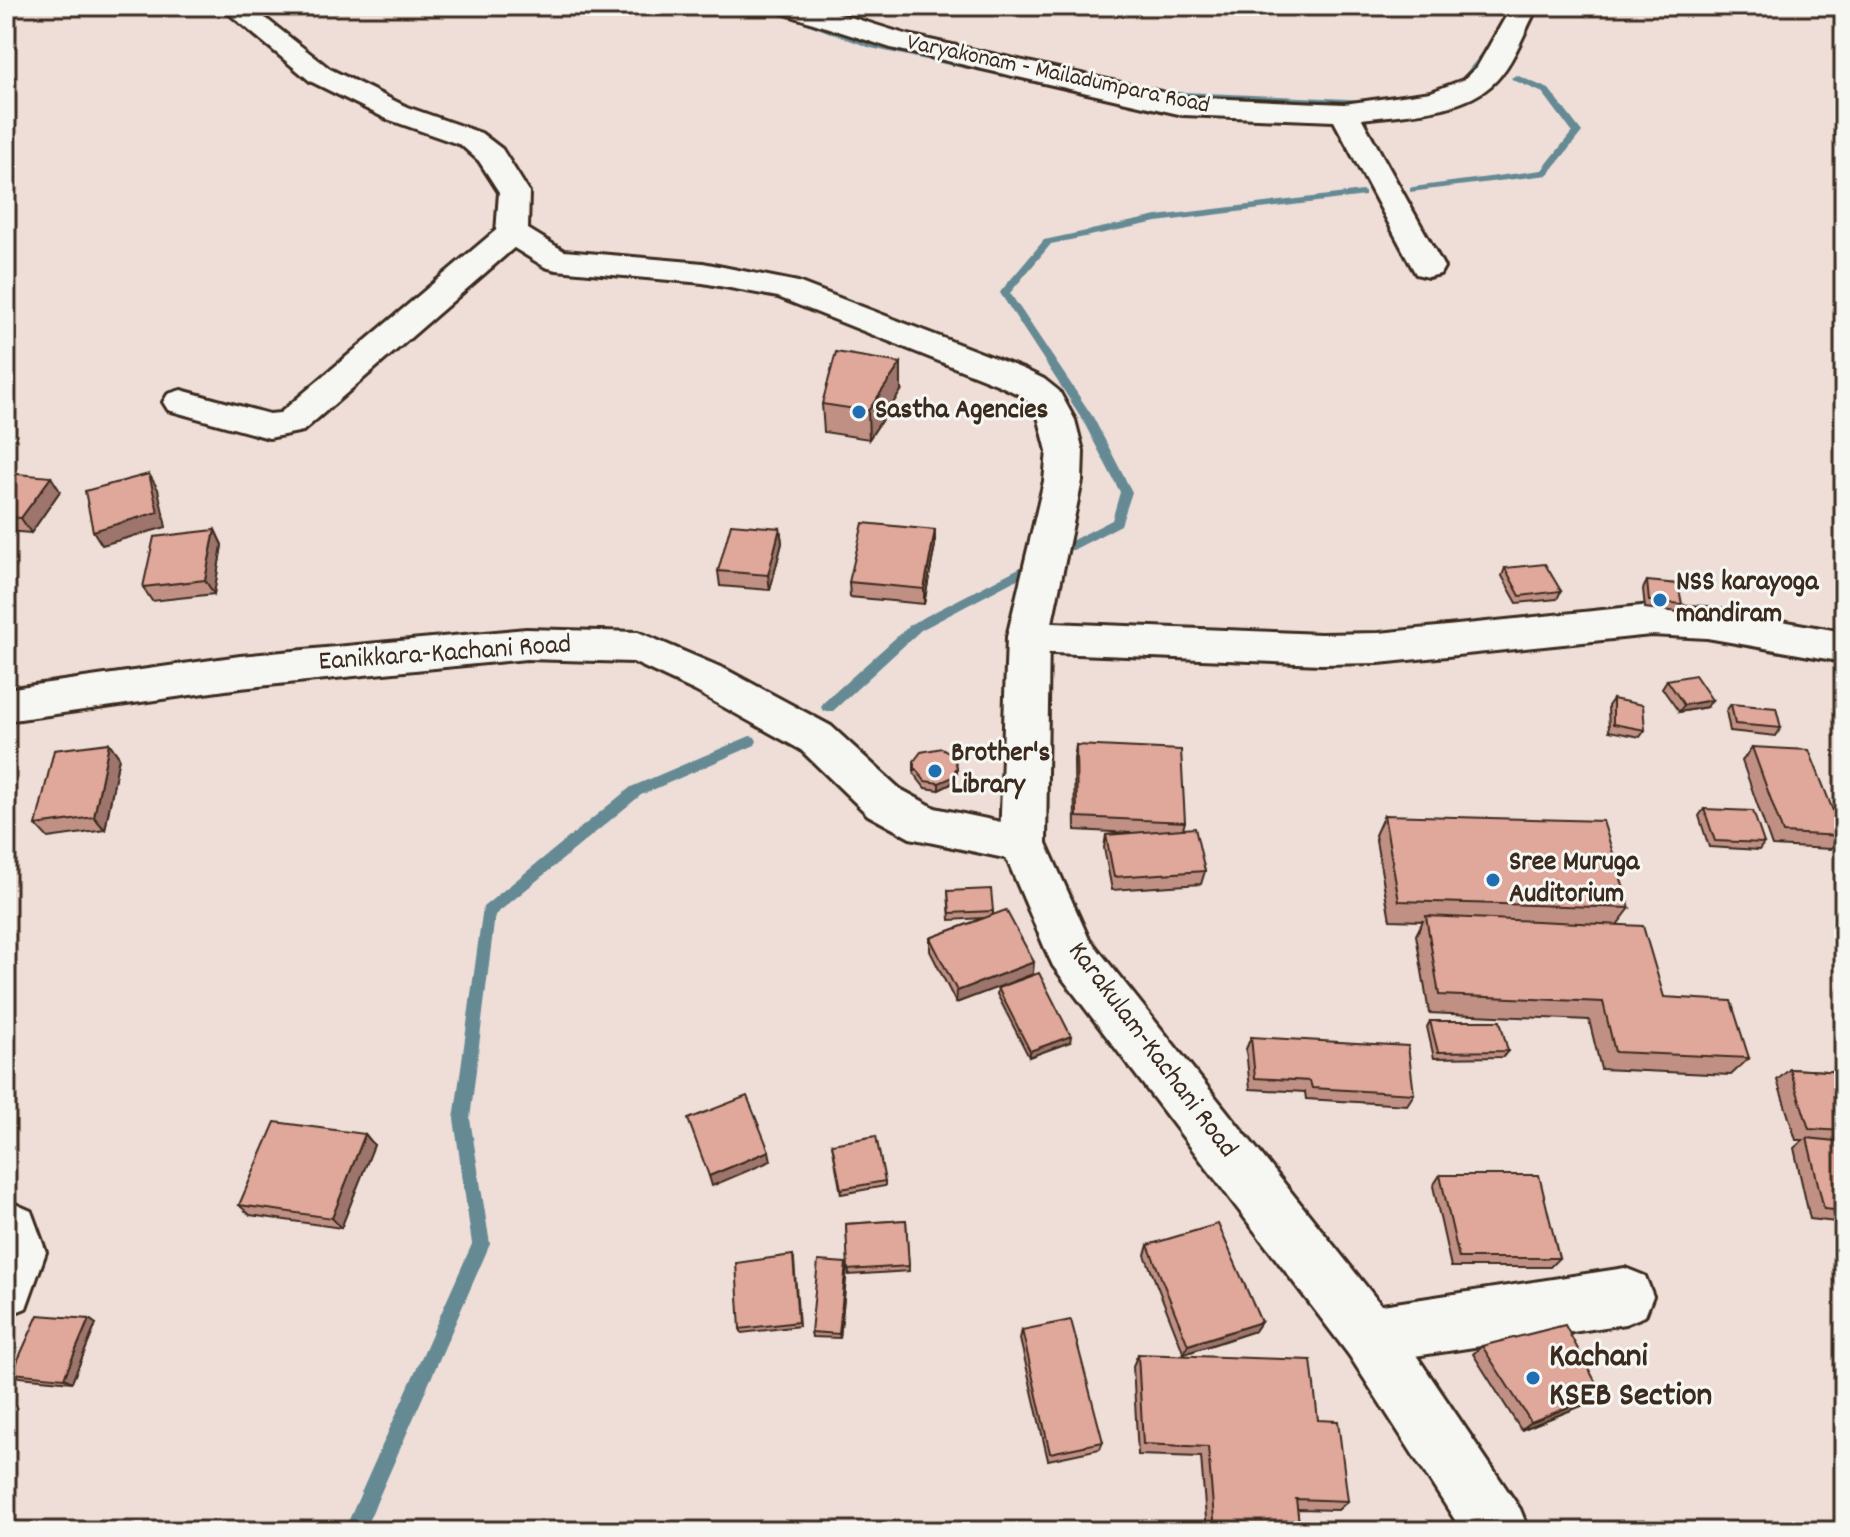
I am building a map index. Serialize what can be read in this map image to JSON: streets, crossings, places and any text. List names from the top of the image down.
{
  "streets": {
    "street": ["Varyakonam - Mailadumpara Road", "Eanikkara-Kachani Road", "Karakulam-Kachani Road"]
  },
  "crossings": [
    ["Eanikkara-Kachani Road", "Karakulam-Kachani Road"]
  ],
  "places": [
    "Sastha Agencies",
    "NSS karayoga mandiram",
    "Brother's Library",
    "Sree Muruga Auditorium",
    "Kachani KSEB Section"
  ]
}
